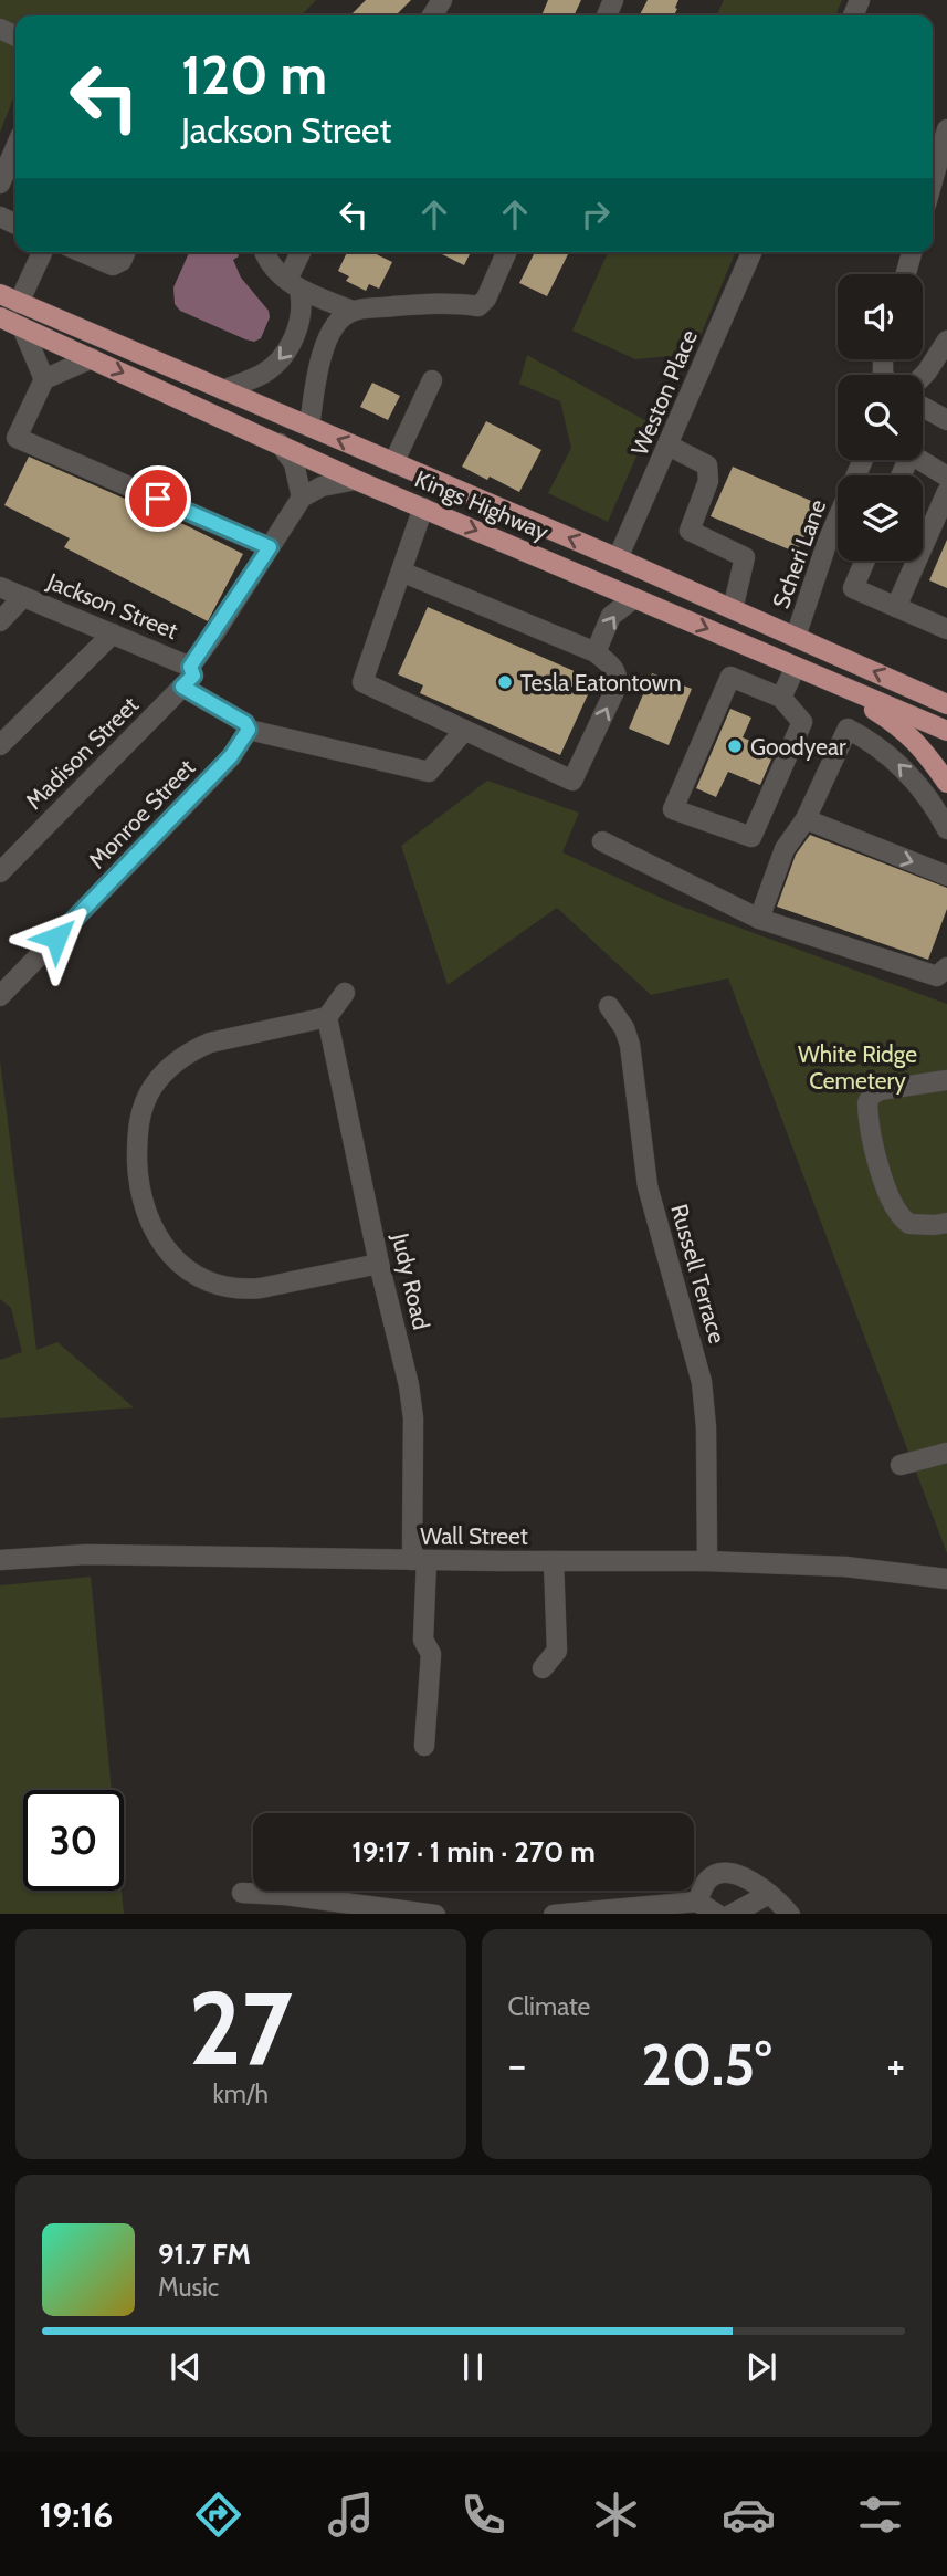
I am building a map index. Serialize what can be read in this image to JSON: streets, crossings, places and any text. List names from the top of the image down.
{
  "streets": {
    "main road": ["Kings Highway"],
    "street": [
      "Weston Place",
      "Scheri Lane",
      "Jackson Street",
      "Madison Street",
      "Monroe Street",
      "Russell Terrace",
      "Judy Road",
      "Wall Street"
    ]
  },
  "crossings": [
    ["Weston Place", "Kings Highway"],
    ["Kings Highway", "Scheri Lane"],
    ["Jackson Street", "Madison Street"],
    ["Russell Terrace", "Wall Street"],
    ["Judy Road", "Wall Street"]
  ],
  "parks": ["White Ridge Cemetery"],
  "places": ["Tesla Eatontown", "Goodyear"],
  "page": {
    "turn": ["120 m", "Jackson Street"],
    "limit": "30",
    "trip": "19:17 · 1 min · 270 m",
    "tile": [
      ["27", "km/h"],
      "Climate"
    ],
    "heat": ["−", "20.5°", "+"],
    "song": ["91.7 FM", "Music"],
    "tabs": "19:16"
  }
}
